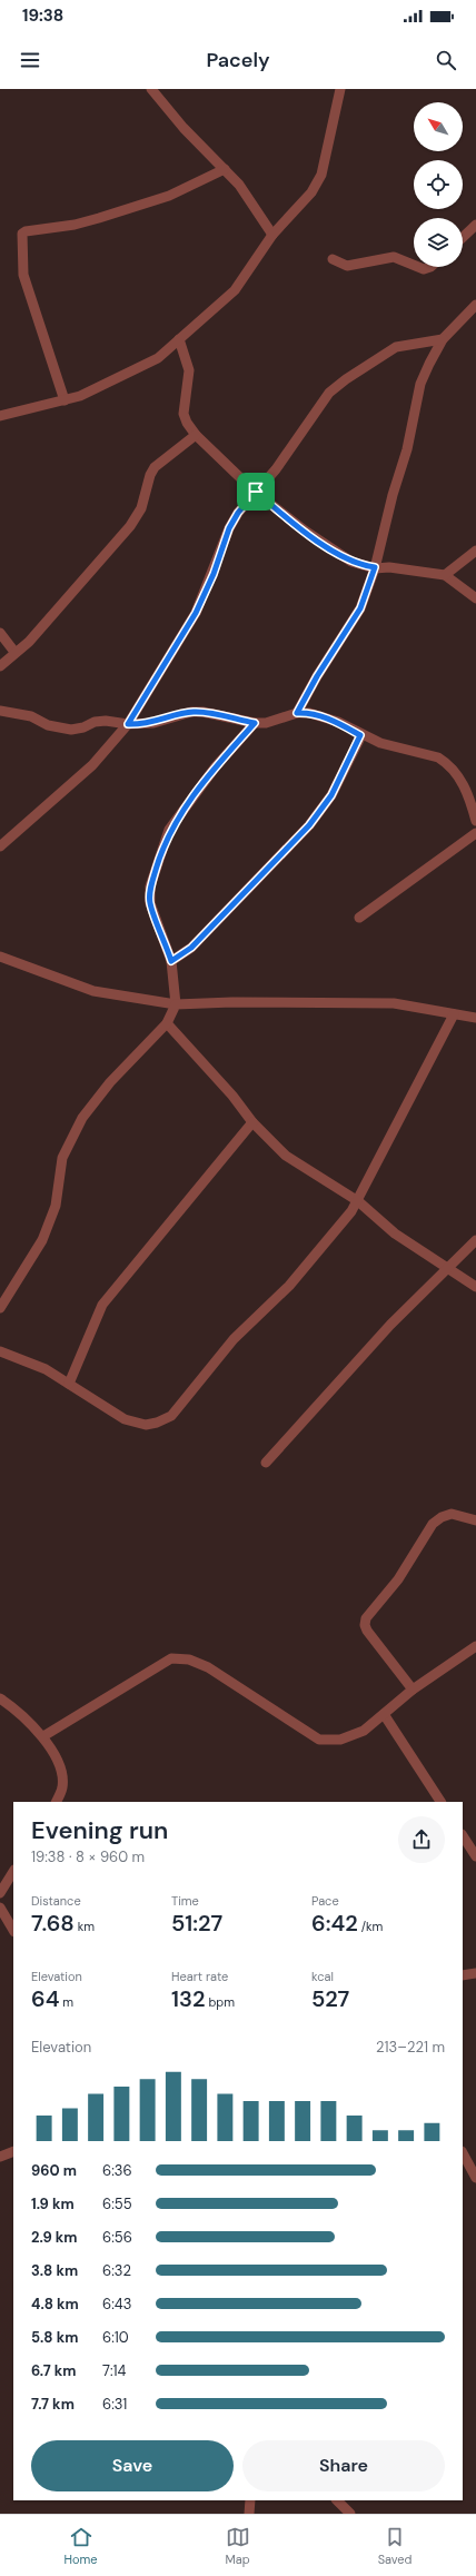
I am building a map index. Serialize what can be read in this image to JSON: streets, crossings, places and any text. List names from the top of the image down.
{
  "north": "top left",
  "page": {
    "status": "19:38",
    "header": "Pacely",
    "heading": ["Evening run", "19:38 · 8 × 960 m"],
    "stats": [
      ["Distance", "7.68 km"],
      ["Time", "51:27"],
      ["Pace", "6:42 /km"],
      ["Elevation", "64 m"],
      ["Heart rate", "132 bpm"],
      ["kcal", "527"]
    ],
    "chart": ["Elevation", "213–221 m"],
    "list": [
      {
        "name": "960 m",
        "note": "6:36"
      },
      {
        "name": "1.9 km",
        "note": "6:55"
      },
      {
        "name": "2.9 km",
        "note": "6:56"
      },
      {
        "name": "3.8 km",
        "note": "6:32"
      },
      {
        "name": "4.8 km",
        "note": "6:43"
      },
      {
        "name": "5.8 km",
        "note": "6:10"
      },
      {
        "name": "6.7 km",
        "note": "7:14"
      },
      {
        "name": "7.7 km",
        "note": "6:31"
      }
    ],
    "buttons": ["Save", "Share"],
    "tabs": ["Home", "Map", "Saved"]
  }
}
